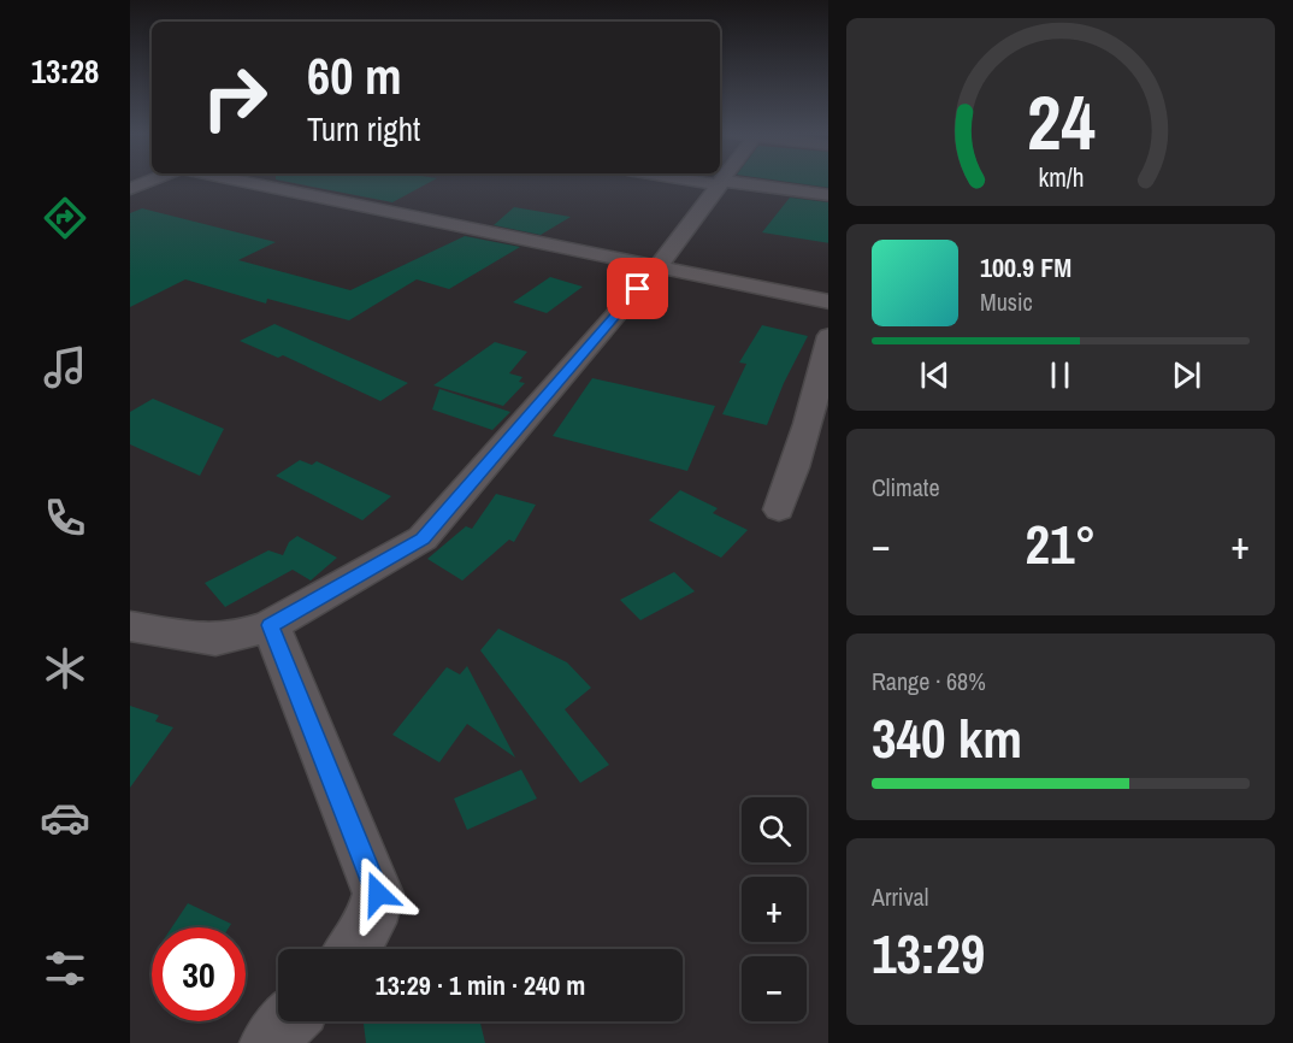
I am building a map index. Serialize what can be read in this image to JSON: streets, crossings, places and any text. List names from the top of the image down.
{
  "page": {
    "tabs": "13:28",
    "turn": ["60 m", "Turn right"],
    "song": ["100.9 FM", "Music"],
    "tile": [
      "Climate",
      ["Range · 68%", "340 km"],
      ["Arrival", "13:29"]
    ],
    "heat": ["−", "21°", "+"],
    "map_buttons": ["+", "−"],
    "limit": "30",
    "trip": "13:29 · 1 min · 240 m",
    "gauge": ["24", "km/h"]
  }
}
